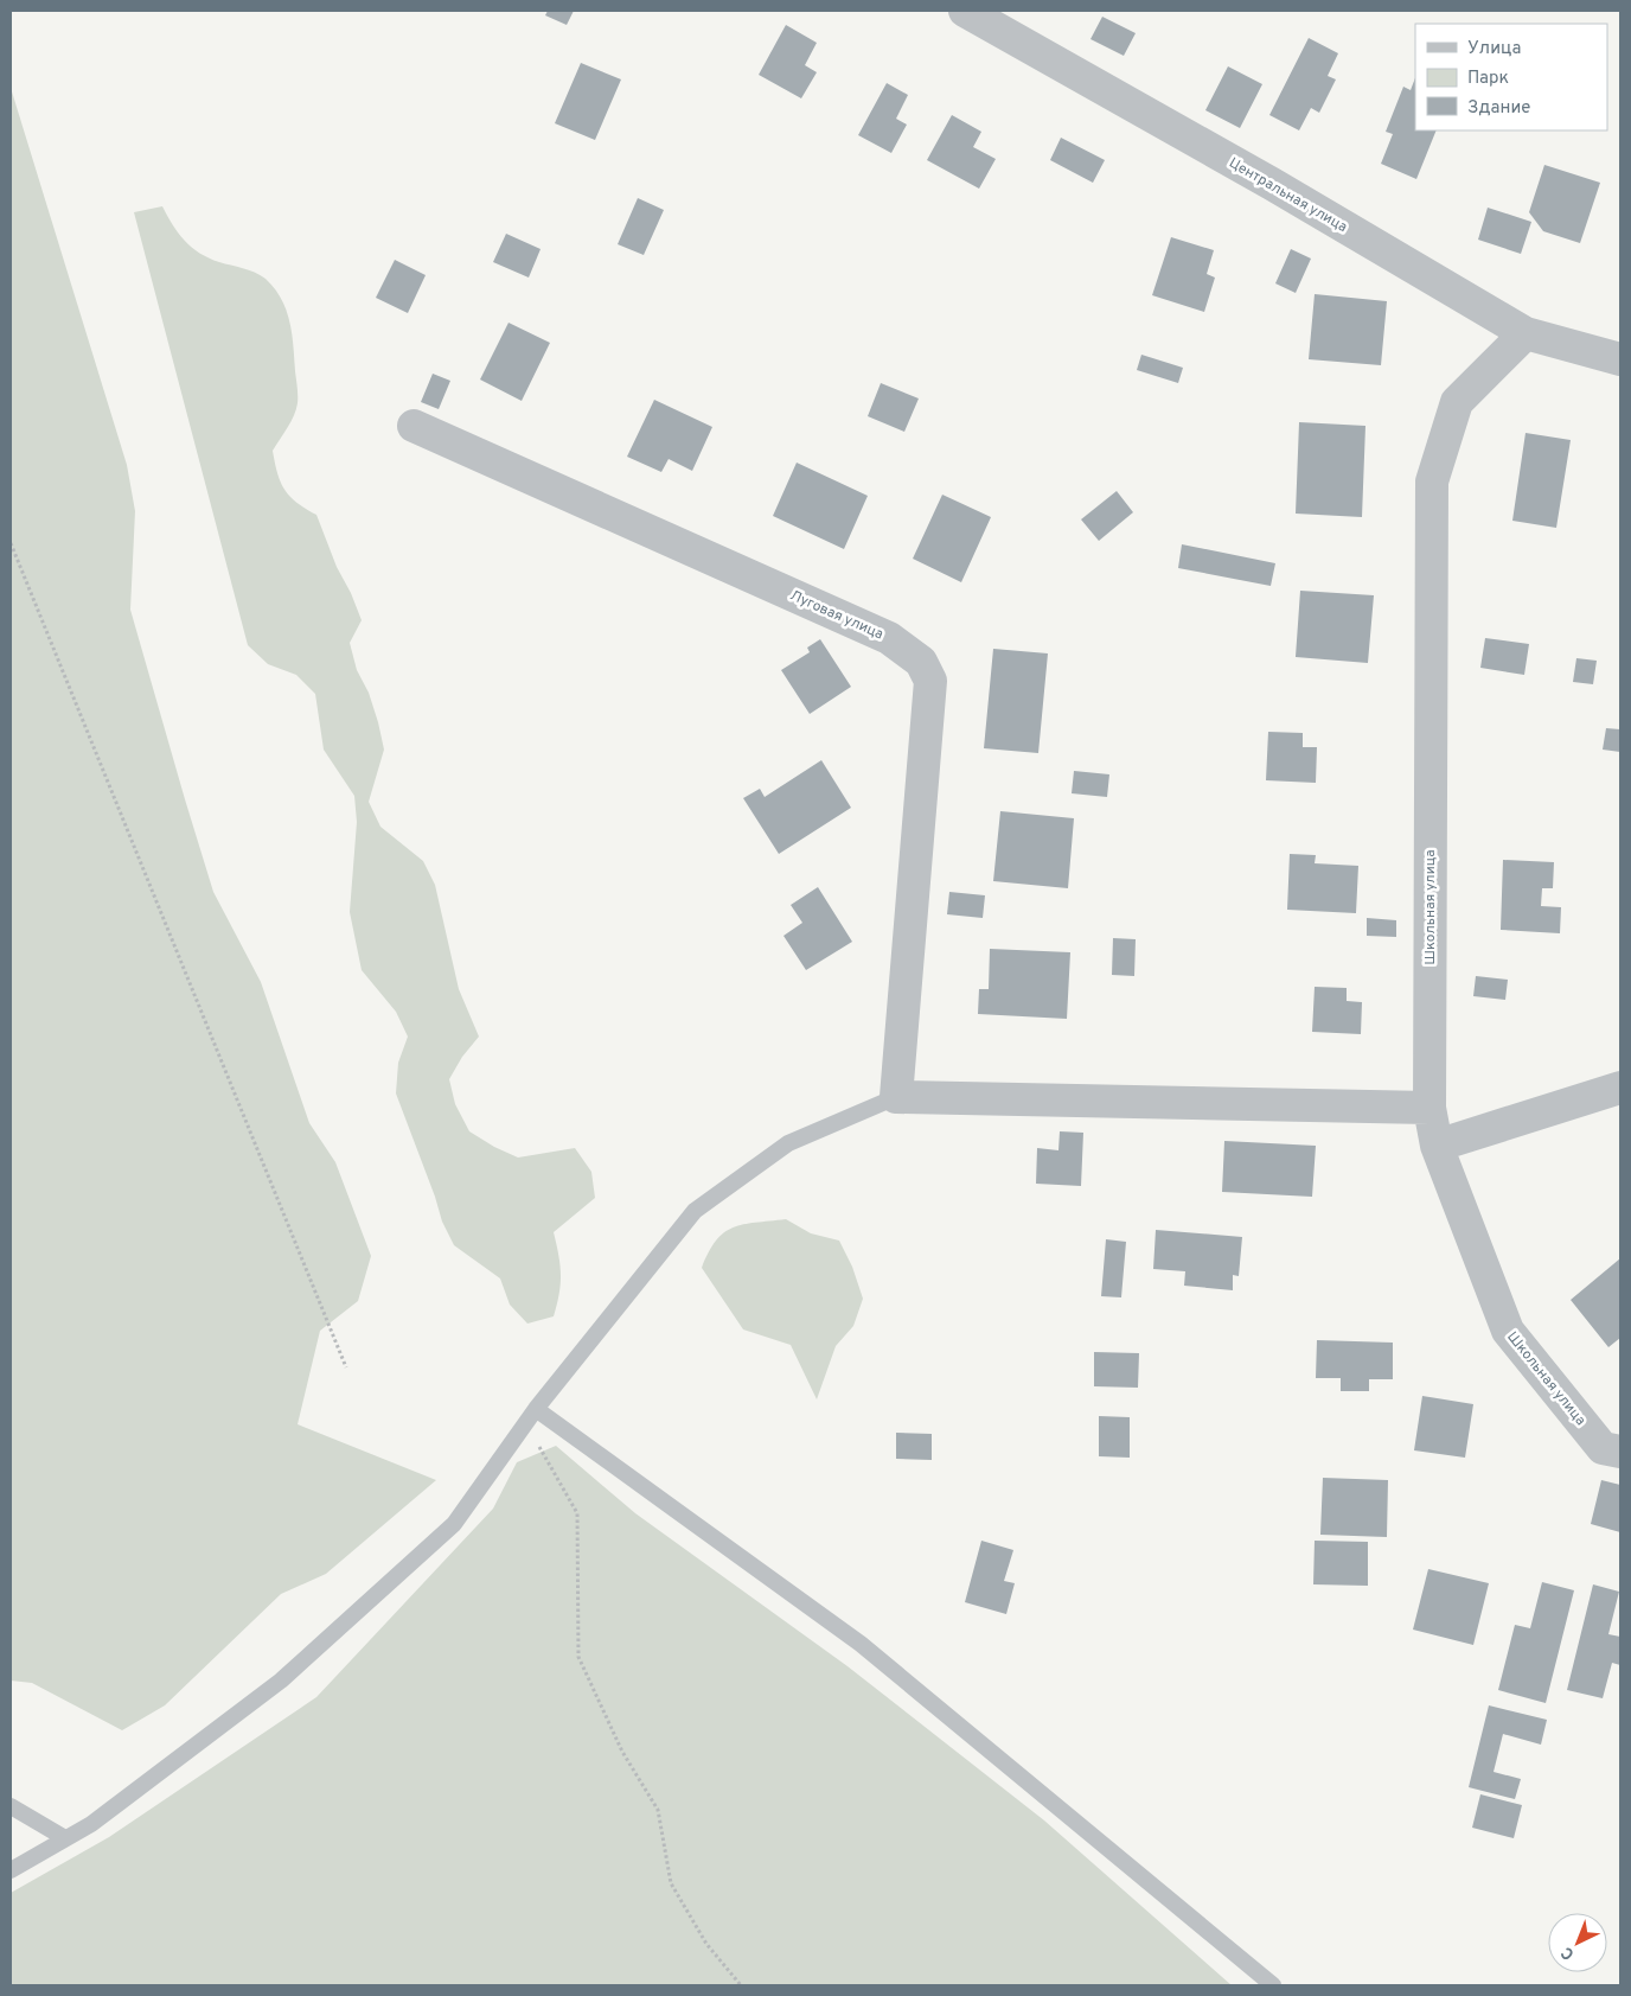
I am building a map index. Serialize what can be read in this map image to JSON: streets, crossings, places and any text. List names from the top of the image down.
{
  "streets": {
    "street": ["Центральная улица", "Луговая улица", "Школьная улица"]
  },
  "crossings": [
    ["Центральная улица", "Школьная улица"]
  ],
  "legend": ["Улица", "Парк", "Здание"],
  "north": "bottom left"
}
